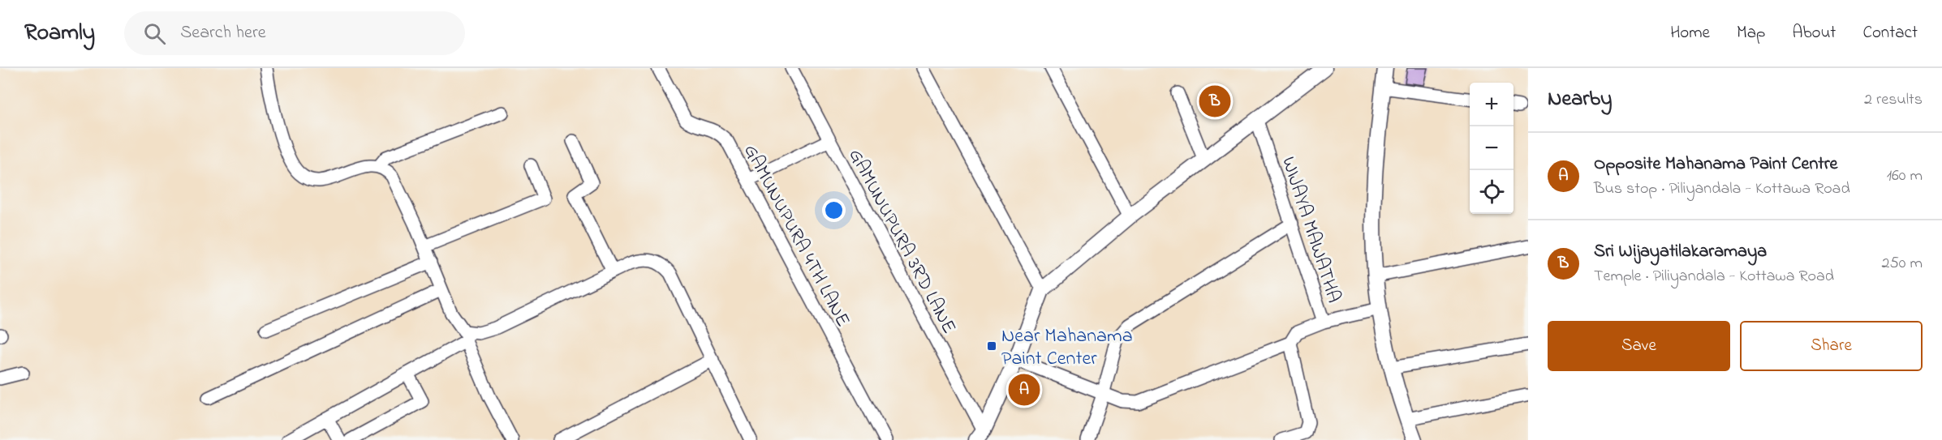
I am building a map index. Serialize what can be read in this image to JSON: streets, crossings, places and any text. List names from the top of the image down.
{
  "streets": {
    "street": ["WIJAYA MAWATHA", "GAMUNUPURA 4TH LANE", "GAMUNUPURA 3RD LANE"]
  },
  "places": {
    "transit": ["Near Mahanama Paint Center"]
  },
  "page": {
    "header": "Roamly",
    "search": "Search here",
    "nav": [
      "Home",
      "Map",
      "About",
      "Contact"
    ],
    "heading": ["Nearby", "2 results"],
    "map_buttons": ["+", "−"],
    "pins": ["B", "A"],
    "list": [
      {
        "mark": "A",
        "name": "Opposite Mahanama Paint Centre",
        "note": "Bus stop · Piliyandala - Kottawa Road",
        "value": "160 m"
      },
      {
        "mark": "B",
        "name": "Sri Wijayatilakaramaya",
        "note": "Temple · Piliyandala - Kottawa Road",
        "value": "250 m"
      }
    ],
    "buttons": ["Save", "Share"]
  }
}
